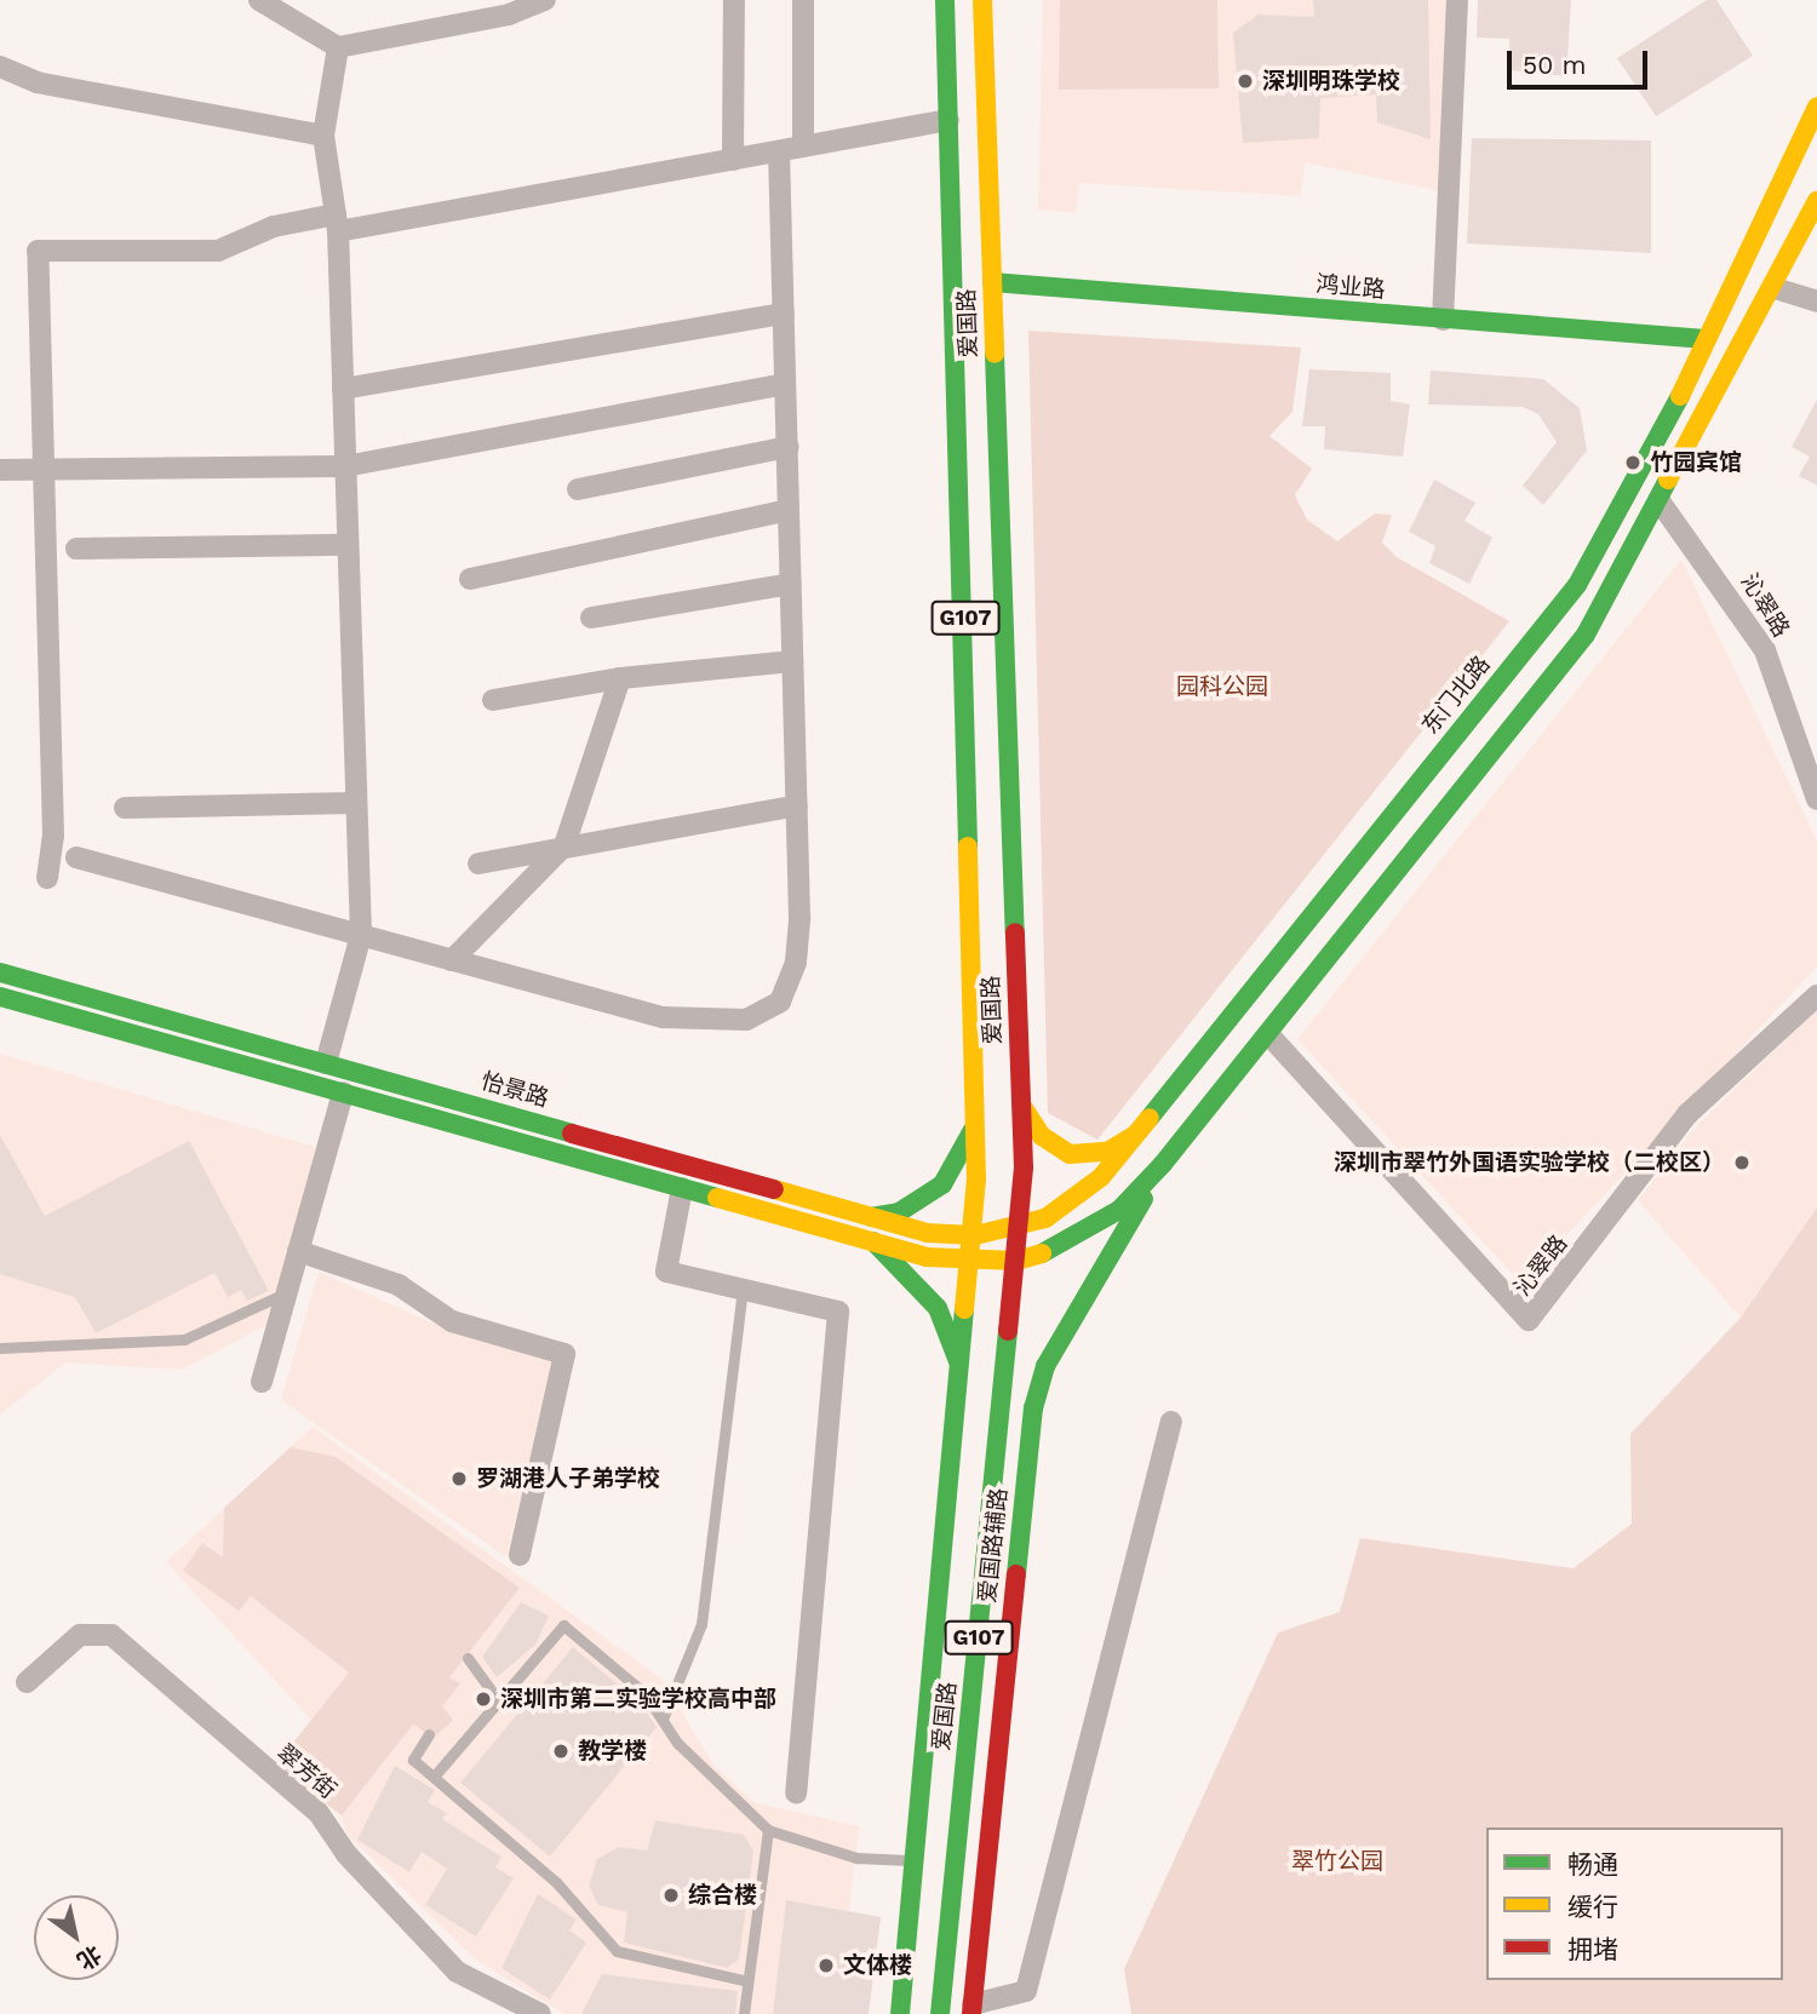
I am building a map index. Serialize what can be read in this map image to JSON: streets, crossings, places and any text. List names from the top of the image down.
{
  "streets": {
    "main road": [
      "鸿业路",
      "爱国路",
      "G107",
      "东门北路",
      "怡景路",
      "爱国路辅路"
    ],
    "street": ["沁翠路", "翠芳街"]
  },
  "crossings": [
    ["鸿业路", "爱国路"],
    ["鸿业路", "东门北路"],
    ["爱国路", "东门北路"],
    ["爱国路", "怡景路"],
    ["东门北路", "怡景路"]
  ],
  "parks": ["园科公园", "翠竹公园"],
  "places": [
    "深圳明珠学校",
    "竹园宾馆",
    "深圳市翠竹外国语实验学校（二校区）",
    "罗湖港人子弟学校",
    "深圳市第二实验学校高中部",
    "教学楼",
    "综合楼",
    "文体楼"
  ],
  "legend": ["畅通", "缓行", "拥堵"],
  "scale_bar": "50 m",
  "north": "bottom right"
}
